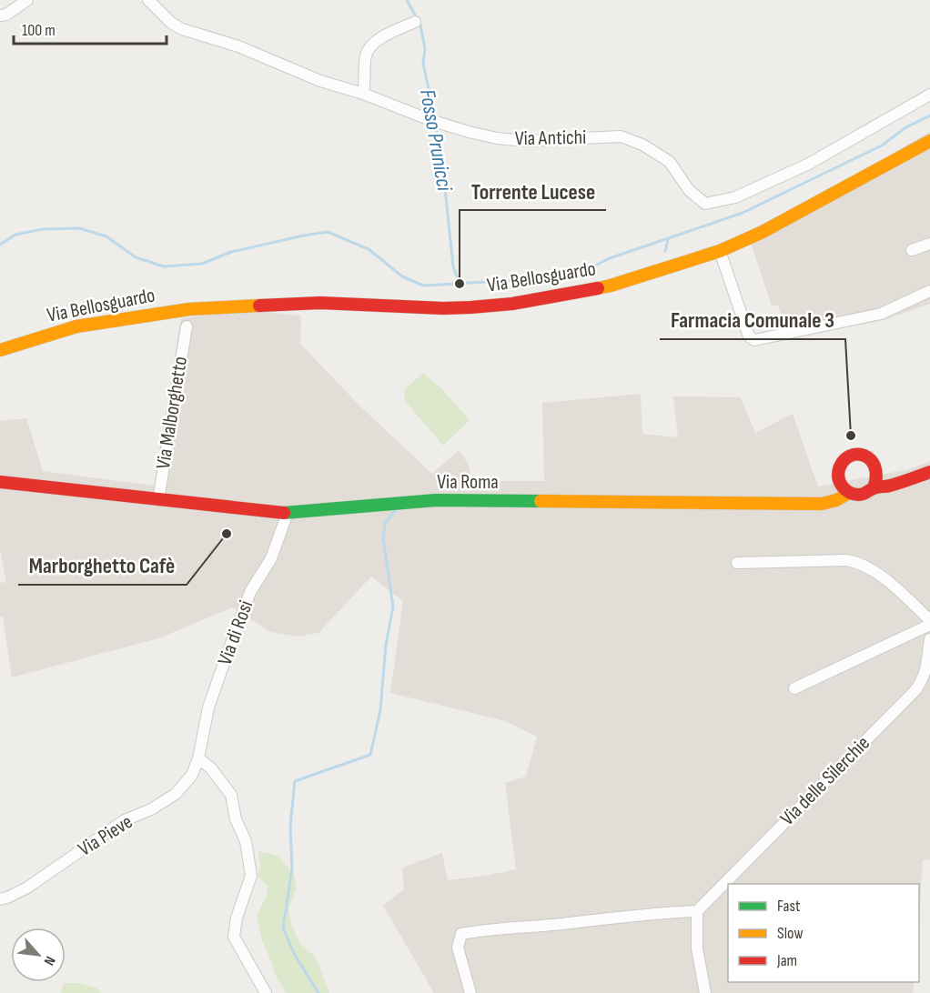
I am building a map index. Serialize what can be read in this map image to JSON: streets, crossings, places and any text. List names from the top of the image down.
{
  "streets": {
    "street": [
      "Via Antichi",
      "Via Bellosguardo",
      "Via Malborghetto",
      "Via Roma",
      "Via di Rosi",
      "Via delle Silerchie",
      "Via Pieve"
    ]
  },
  "crossings": [
    ["Via Malborghetto", "Via Roma"],
    ["Via Roma", "Via di Rosi"],
    ["Via di Rosi", "Via Pieve"]
  ],
  "water": ["Fosso Prunicci"],
  "places": ["Torrente Lucese", "Farmacia Comunale 3", "Marborghetto Cafè"],
  "legend": ["Fast", "Slow", "Jam"],
  "scale_bar": "100 m",
  "north": "bottom right"
}
